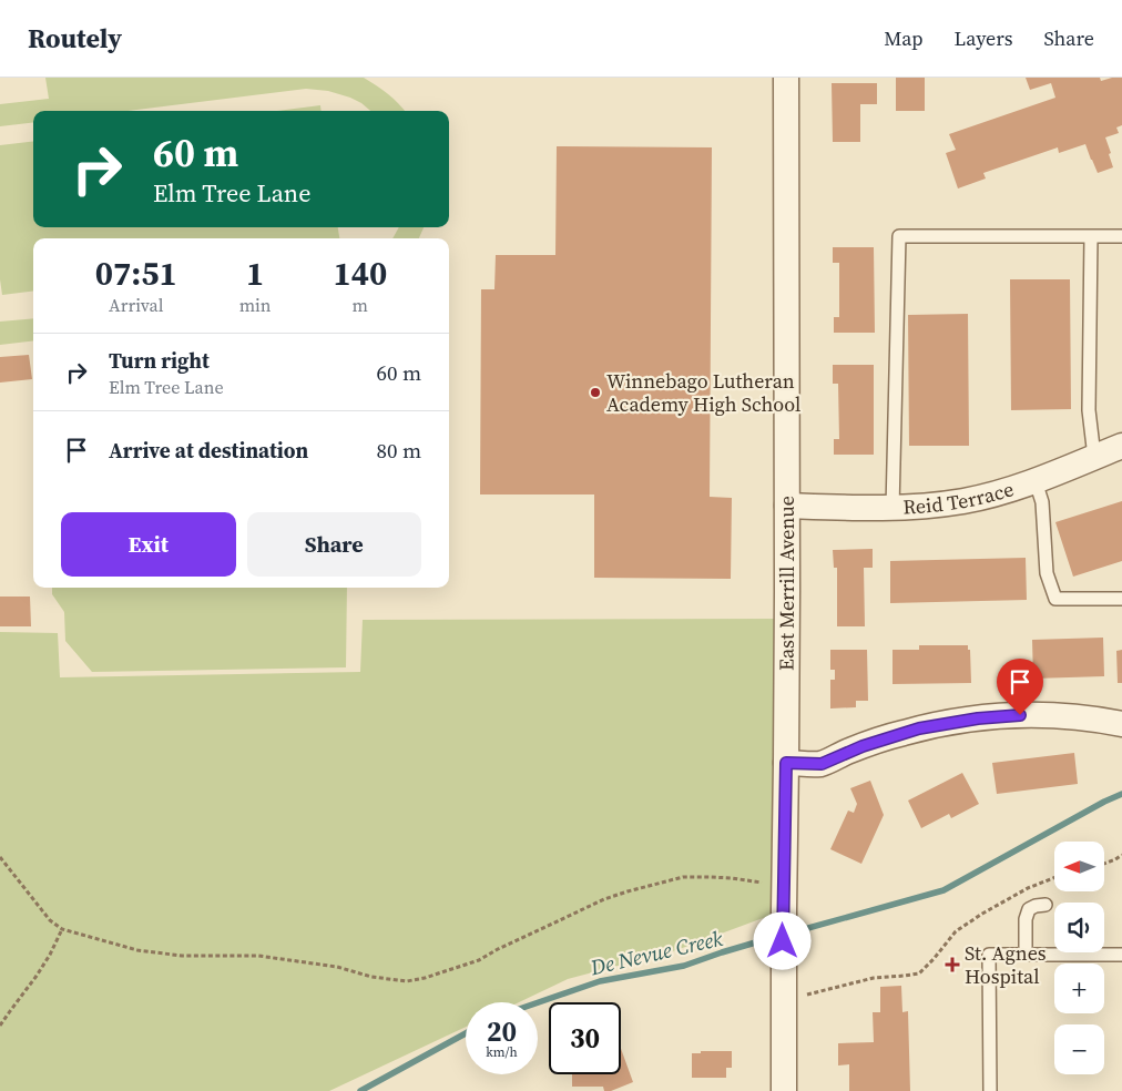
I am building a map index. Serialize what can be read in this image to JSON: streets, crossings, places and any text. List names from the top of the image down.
{
  "streets": {
    "street": ["Reid Terrace", "East Merrill Avenue"]
  },
  "crossings": [
    ["Reid Terrace", "East Merrill Avenue"]
  ],
  "water": ["De Nevue Creek"],
  "places": {
    "other": ["Winnebago Lutheran Academy High School"],
    "health": ["St. Agnes Hospital"]
  },
  "north": "left",
  "page": {
    "header": "Routely",
    "nav": ["Map", "Layers", "Share"],
    "turn": ["60 m", "Elm Tree Lane"],
    "eta": [
      "07:51",
      "Arrival",
      "1",
      "min",
      "140",
      "m"
    ],
    "list": [
      {
        "name": "Turn right",
        "note": "Elm Tree Lane",
        "value": "60 m"
      },
      {
        "name": "Arrive at destination",
        "value": "80 m"
      }
    ],
    "buttons": ["Exit", "Share"],
    "map_buttons": ["+", "−"],
    "speed": "20 km/h",
    "limit": "30"
  }
}
